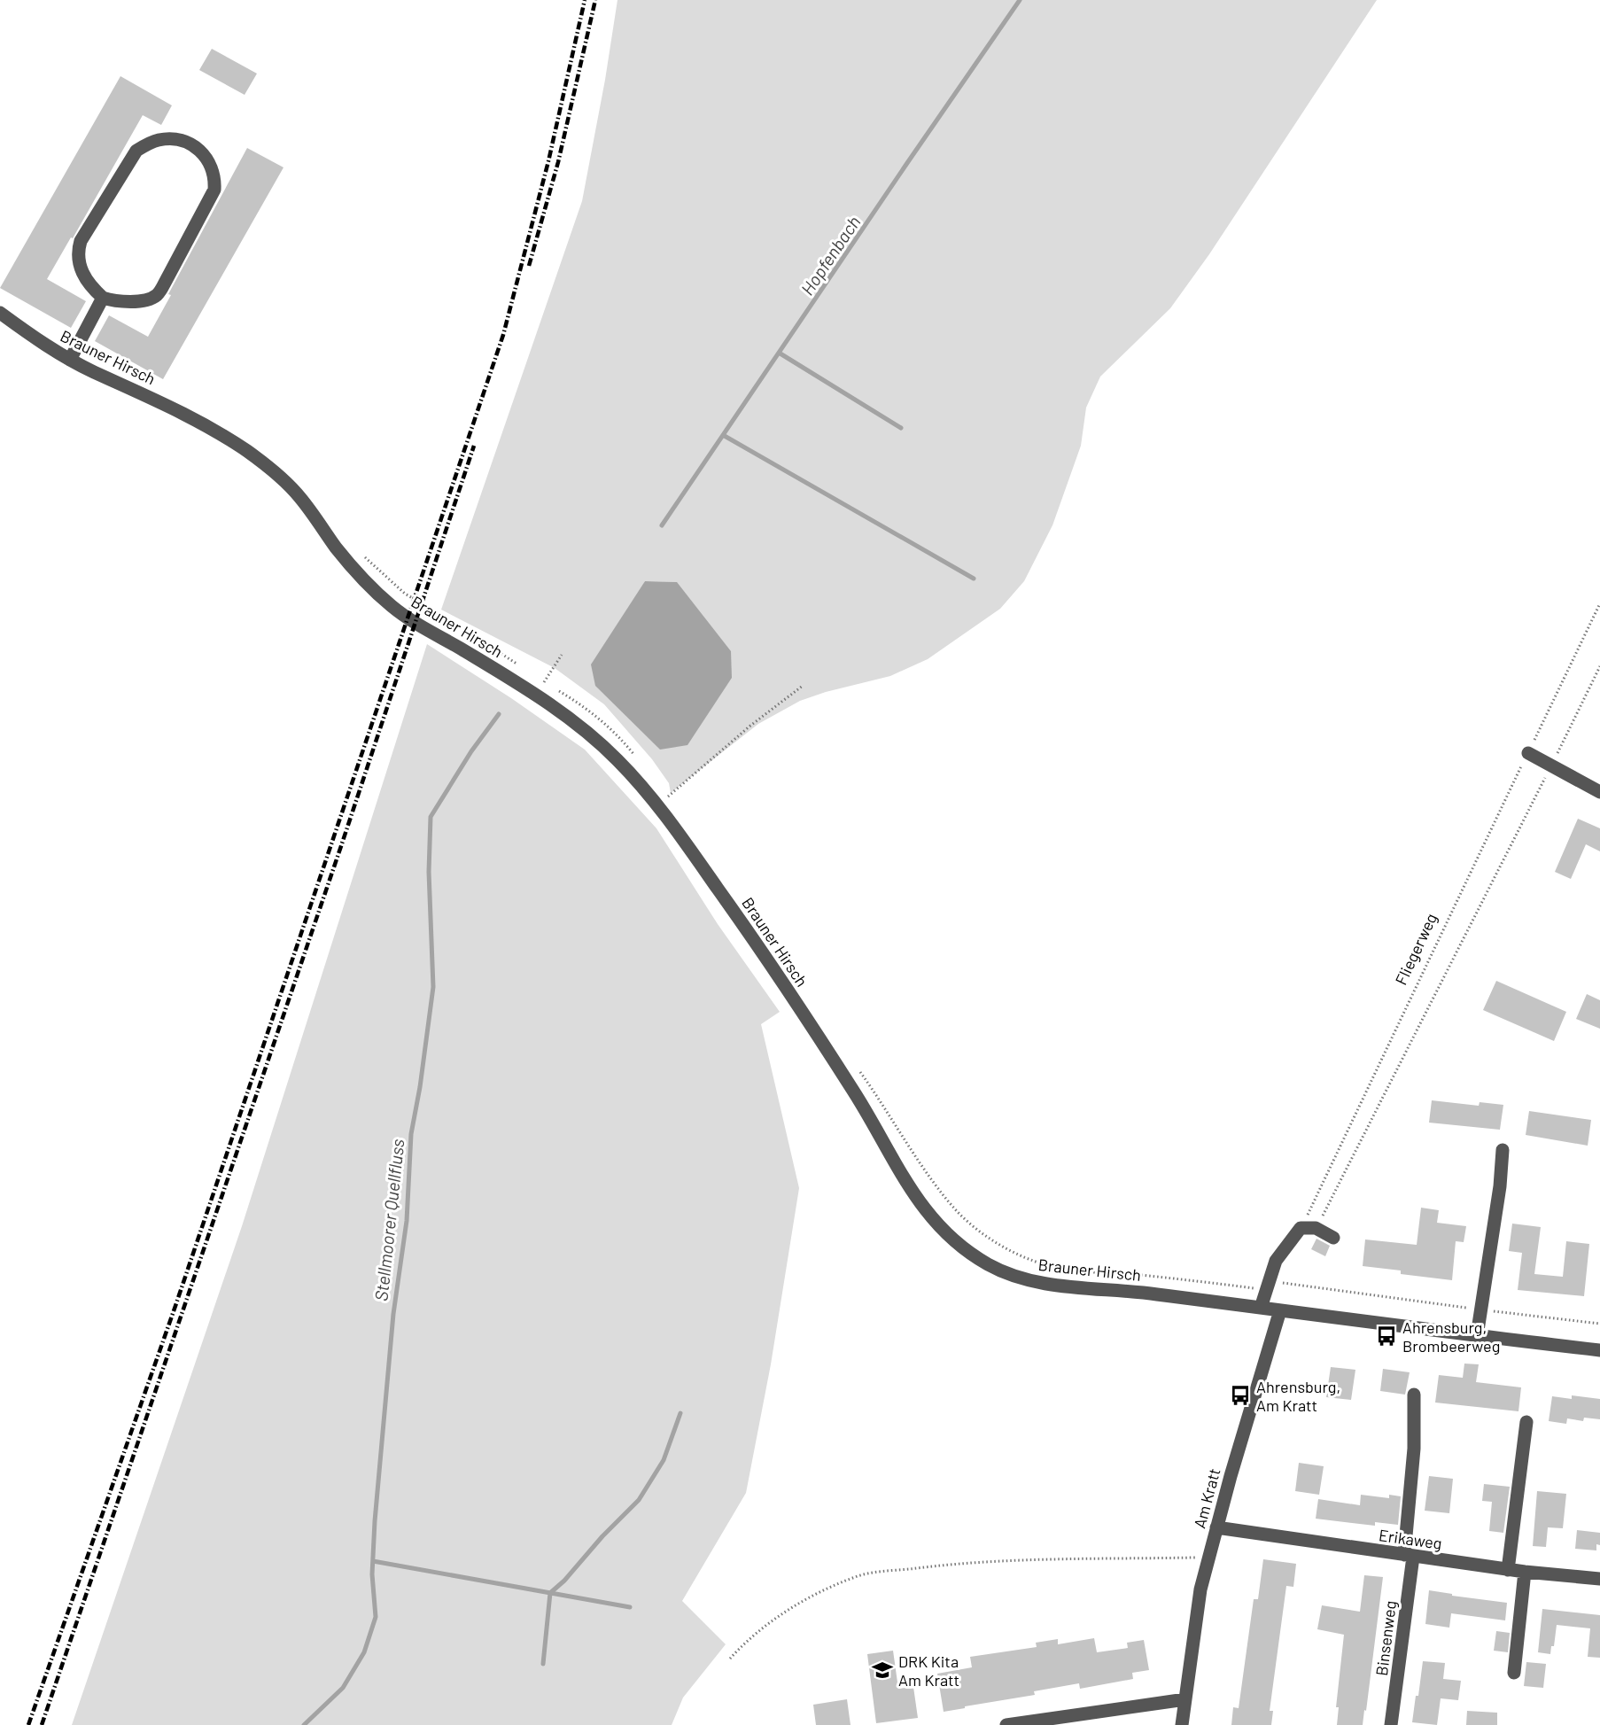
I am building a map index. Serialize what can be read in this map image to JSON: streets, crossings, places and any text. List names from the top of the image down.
{
  "streets": {
    "street": [
      "Brauner Hirsch",
      "Am Kratt",
      "Erikaweg",
      "Binsenweg"
    ],
    "path": ["Fliegerweg"]
  },
  "crossings": [
    ["Brauner Hirsch", "Am Kratt"],
    ["Am Kratt", "Erikaweg"],
    ["Erikaweg", "Binsenweg"]
  ],
  "water": ["Hopfenbach", "Stellmoorer Quellfluss"],
  "places": {
    "bus stop": ["Ahrensburg, Brombeerweg", "Ahrensburg, Am Kratt"],
    "school or university": ["DRK Kita Am Kratt"]
  }
}
